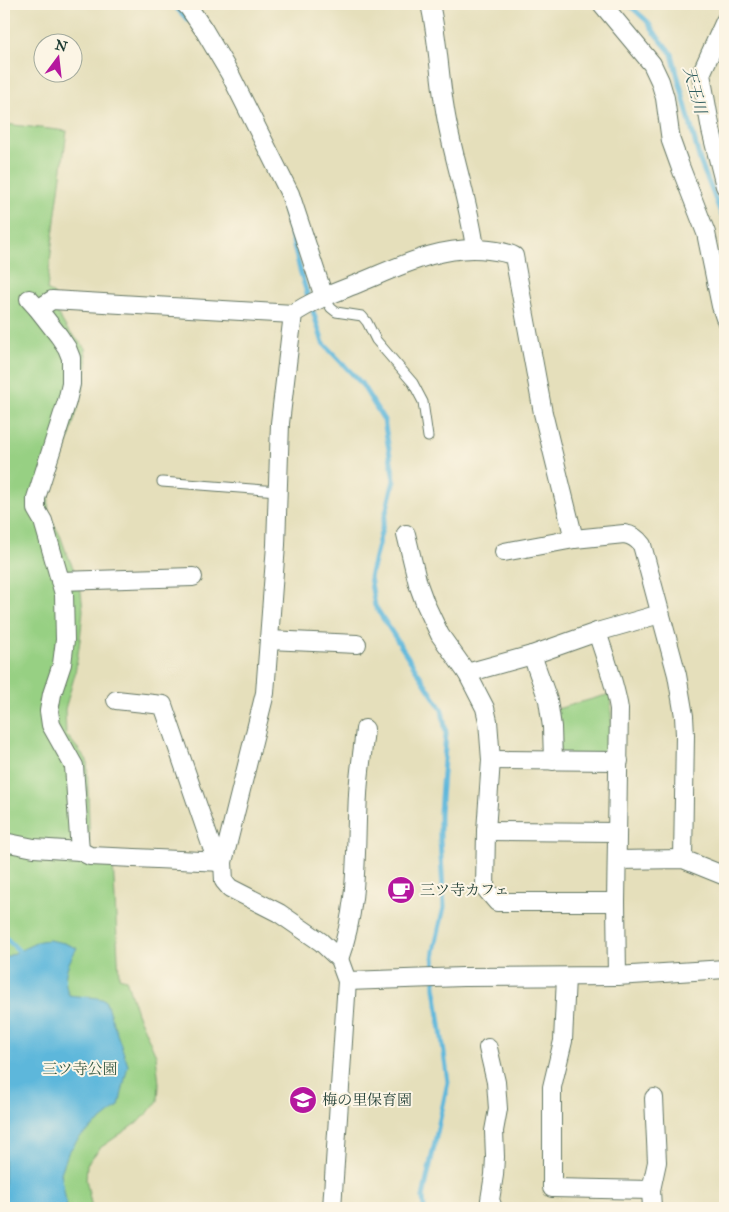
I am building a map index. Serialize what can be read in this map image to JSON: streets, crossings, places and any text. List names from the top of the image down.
{
  "water": ["天王川"],
  "parks": ["三ツ寺公園"],
  "places": {
    "cafe": ["三ツ寺カフェ"],
    "school or university": ["梅の里保育園"]
  },
  "north": "top"
}
